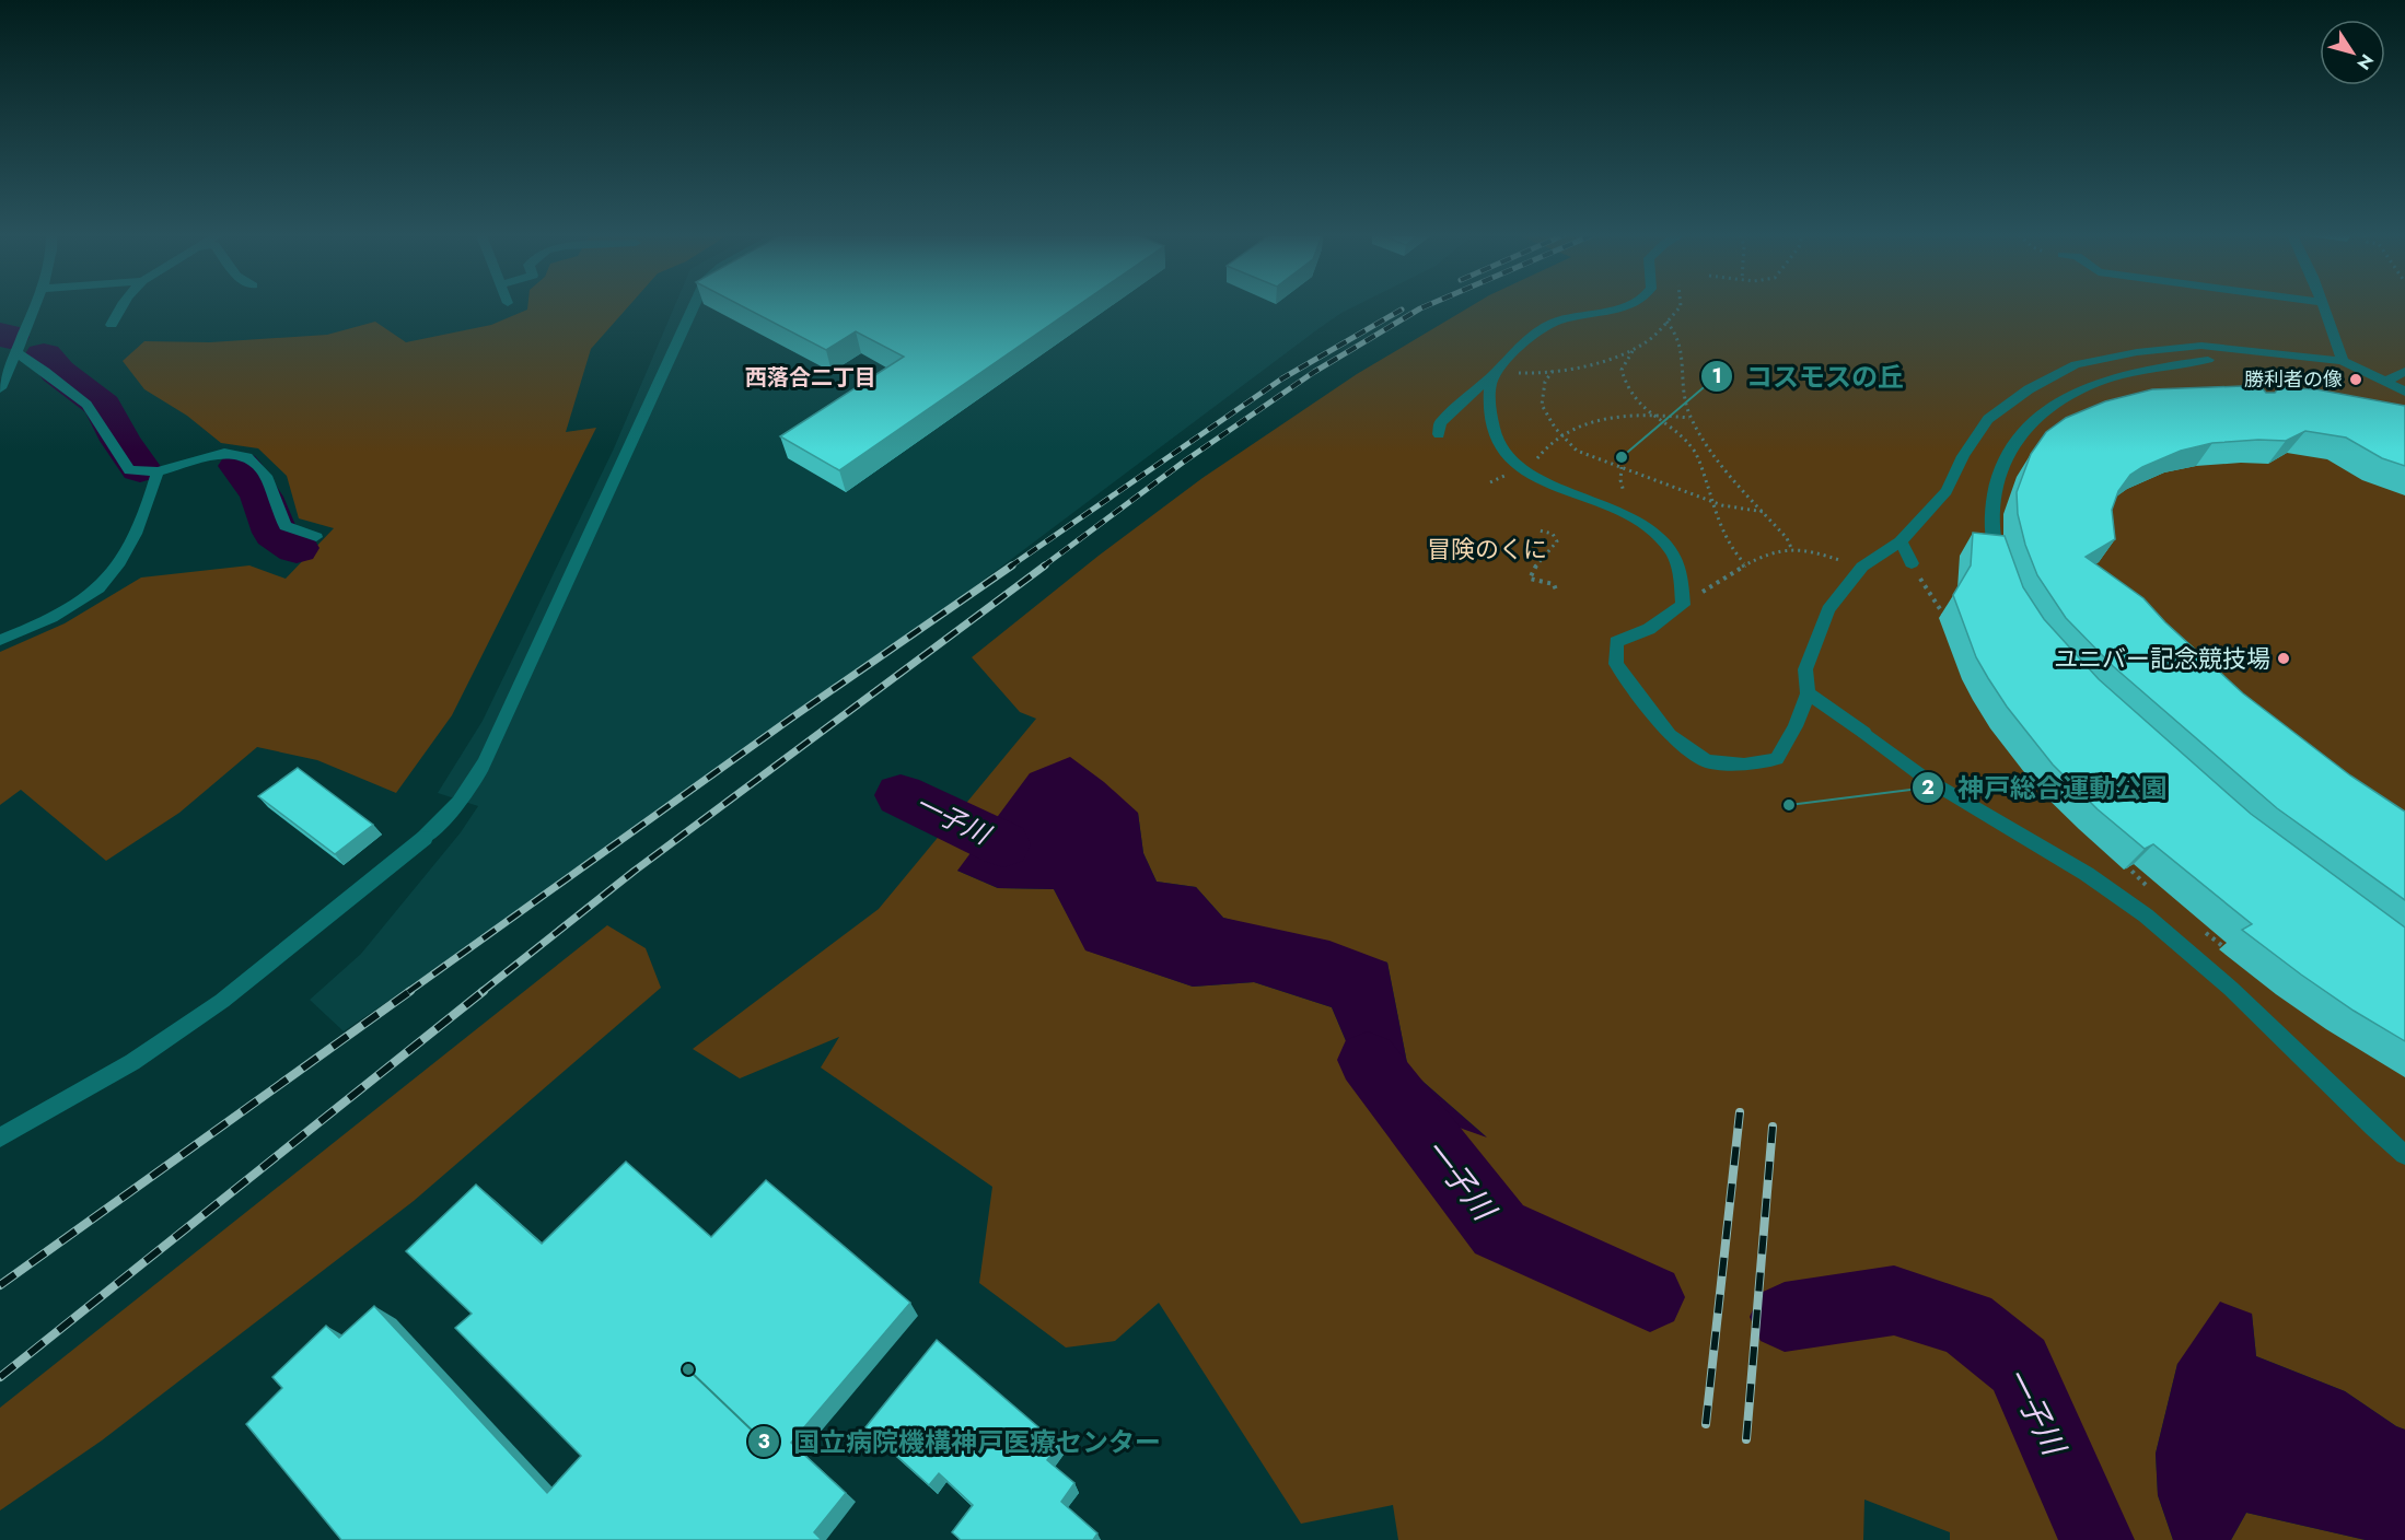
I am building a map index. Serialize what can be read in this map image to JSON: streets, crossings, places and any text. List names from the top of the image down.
{
  "districts": ["西落合二丁目"],
  "water": ["一子川"],
  "parks": ["冒険のくに"],
  "places": [
    "勝利者の像",
    "コスモスの丘",
    "ユニバー記念競技場",
    "神戸総合運動公園",
    "国立病院機構神戸医療センター"
  ],
  "north": "bottom right"
}
